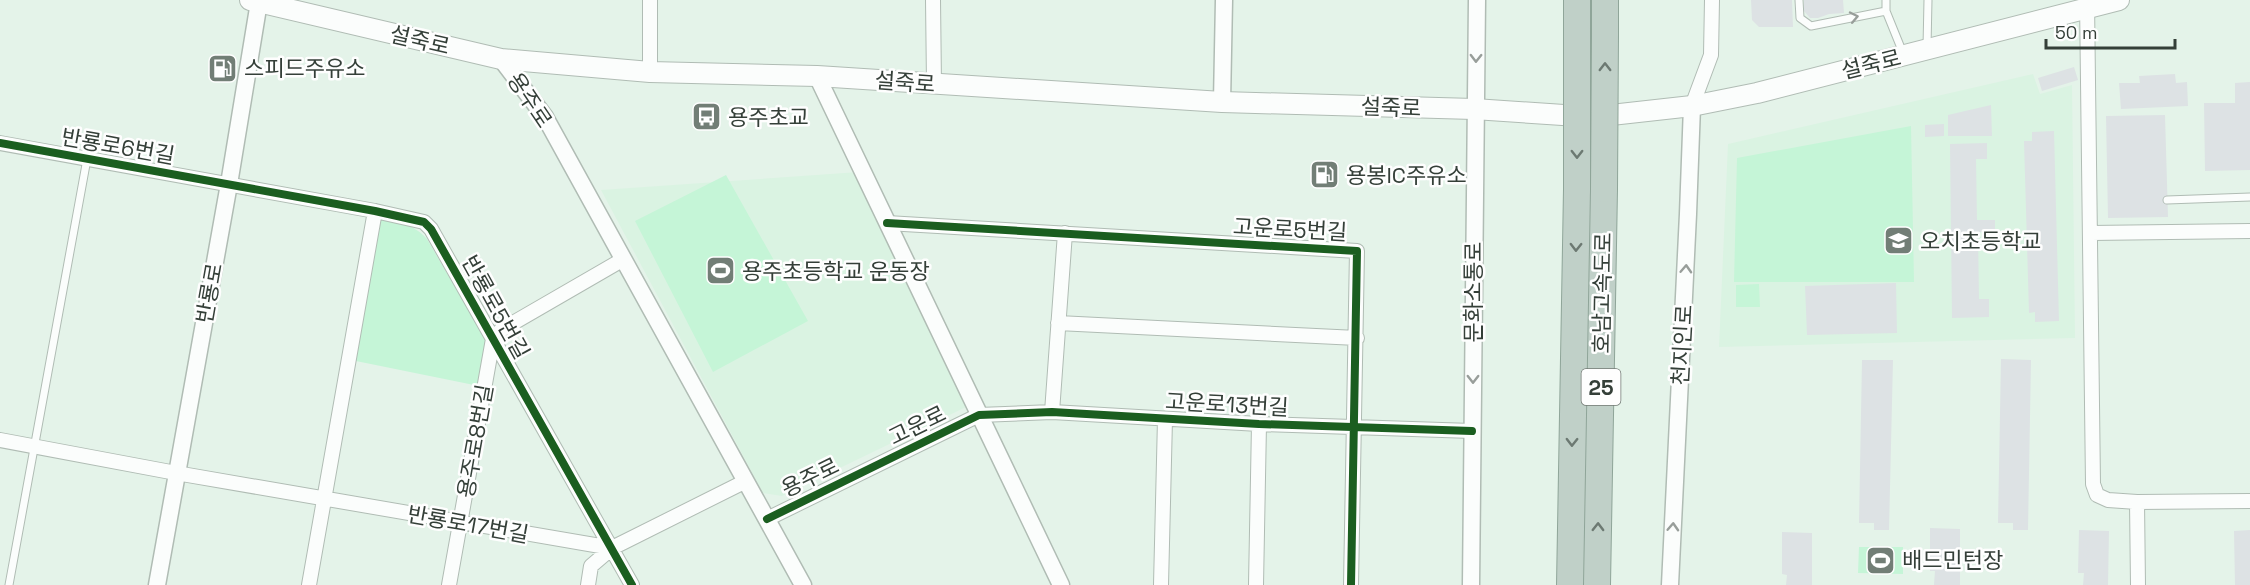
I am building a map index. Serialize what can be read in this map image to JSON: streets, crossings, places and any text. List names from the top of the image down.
{
  "streets": {
    "highway": ["호남고속도로", "25"],
    "main road": ["설죽로"],
    "street": [
      "용주로",
      "반룡로6번길",
      "고운로5번길",
      "문화소통로",
      "반룡로",
      "반룡로5번길",
      "천지인로",
      "고운로13번길",
      "고운로",
      "용주로8번길",
      "반룡로17번길"
    ]
  },
  "crossings": [
    ["설죽로", "용주로"],
    ["설죽로", "문화소통로"],
    ["설죽로", "반룡로"],
    ["설죽로", "천지인로"],
    ["설죽로", "고운로"],
    ["용주로", "고운로"],
    ["반룡로6번길", "반룡로"],
    ["반룡로6번길", "반룡로5번길"],
    ["반룡로6번길", "반룡로17번길"],
    ["고운로5번길", "고운로13번길"],
    ["고운로5번길", "고운로"],
    ["문화소통로", "고운로13번길"],
    ["반룡로", "반룡로5번길"],
    ["반룡로", "반룡로17번길"],
    ["반룡로5번길", "용주로8번길"],
    ["반룡로5번길", "반룡로17번길"],
    ["고운로13번길", "고운로"],
    ["용주로8번길", "반룡로17번길"]
  ],
  "one_way": ["문화소통로", "천지인로"],
  "places": {
    "fuel station": ["스피드주유소", "용봉IC주유소"],
    "bus stop": ["용주초교"],
    "school or university": ["오치초등학교"],
    "sports": ["용주초등학교 운동장", "배드민턴장"]
  },
  "scale_bar": "50 m"
}
